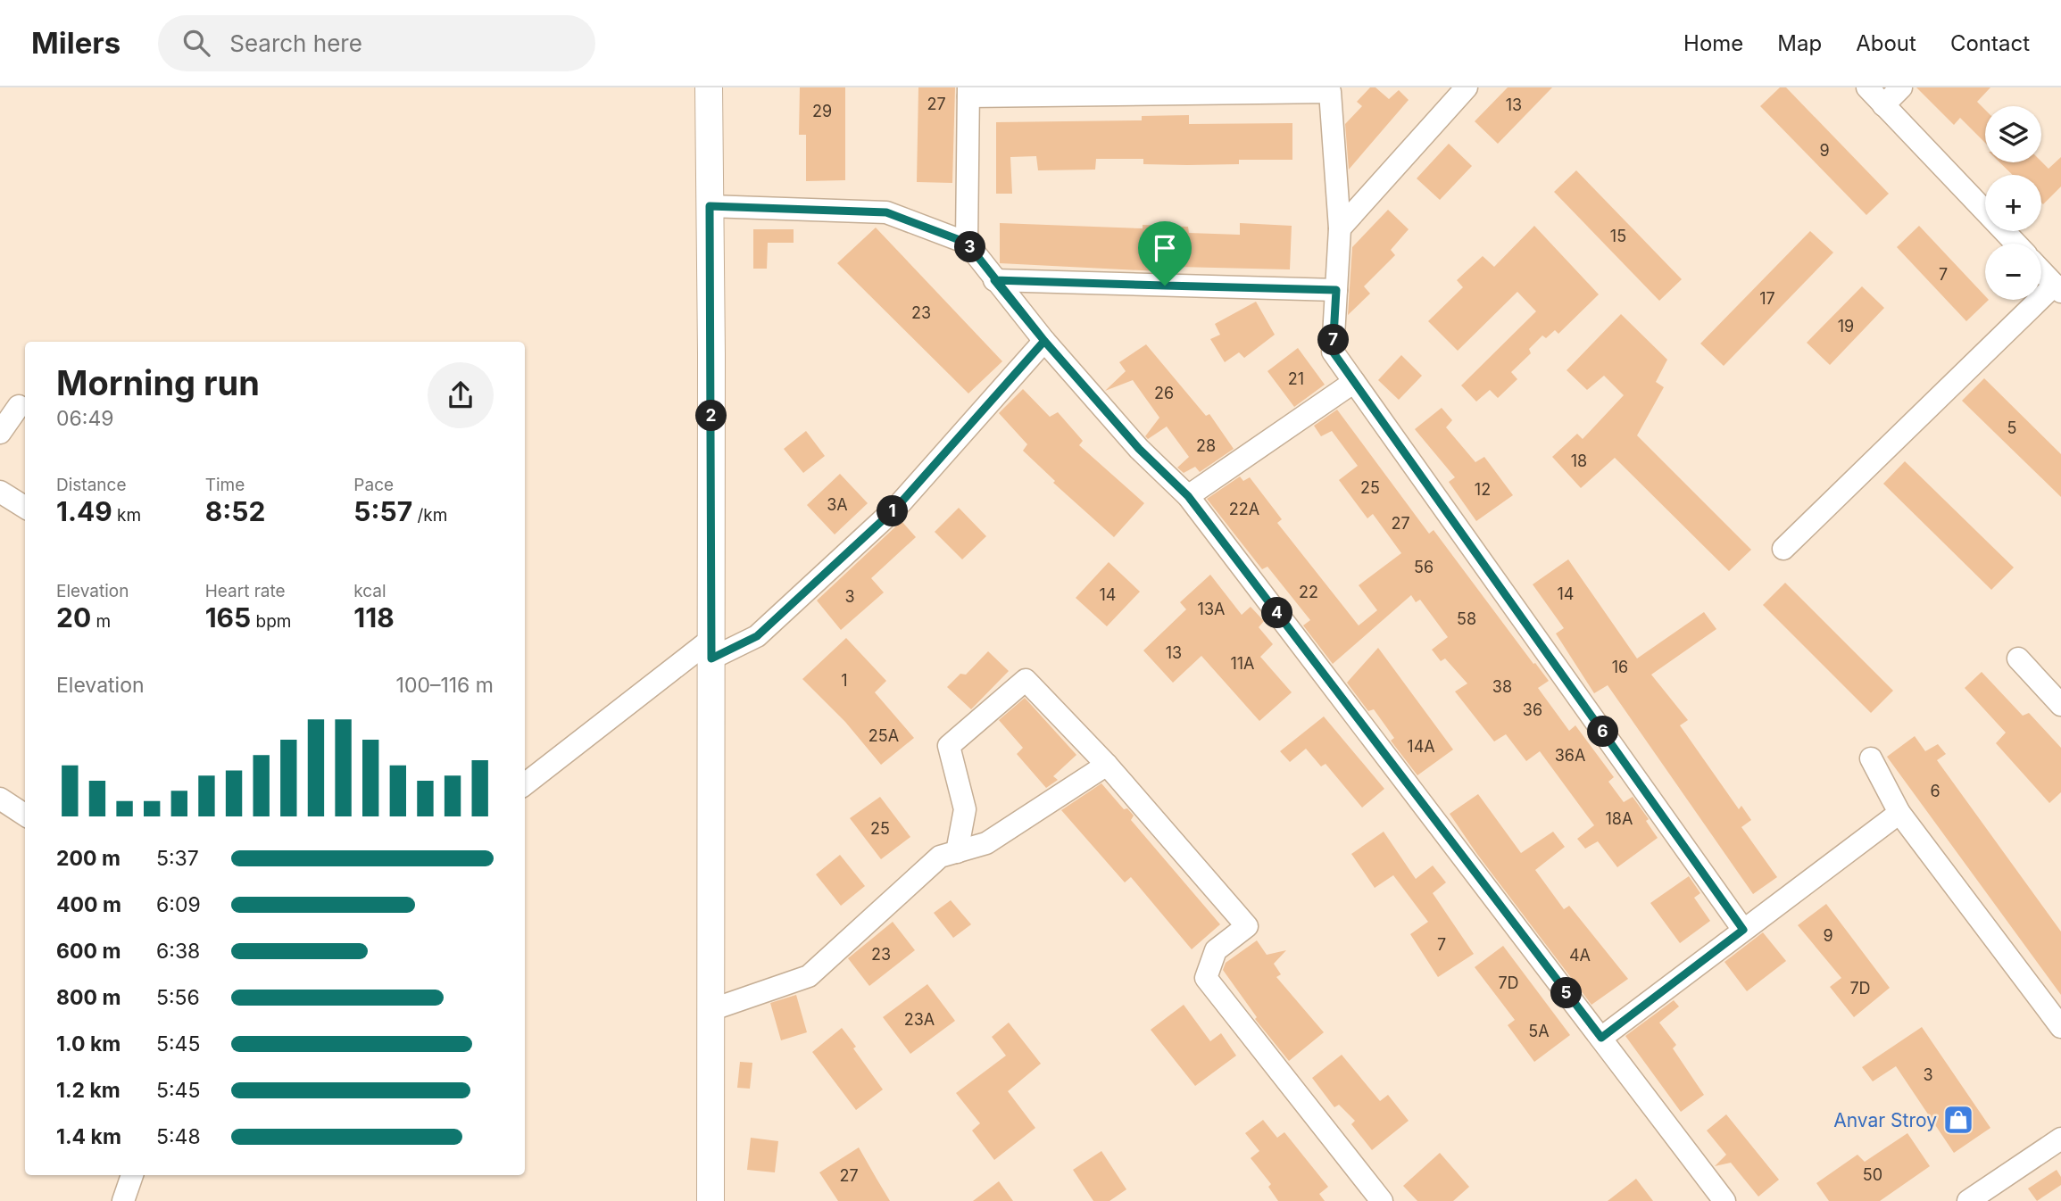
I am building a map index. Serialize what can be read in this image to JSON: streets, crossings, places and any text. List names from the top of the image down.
{
  "places": {
    "shop": ["Anvar Stroy"]
  },
  "house_numbers": [
    "27",
    "13",
    "29",
    "9",
    "15",
    "7",
    "17",
    "23",
    "19",
    "21",
    "26",
    "5",
    "28",
    "18",
    "25",
    "12",
    "3A",
    "22A",
    "27",
    "56",
    "22",
    "14",
    "14",
    "3",
    "13A",
    "58",
    "13",
    "11A",
    "16",
    "1",
    "38",
    "36",
    "25A",
    "14A",
    "36A",
    "6",
    "18A",
    "25",
    "9",
    "7",
    "23",
    "4A",
    "7D",
    "7D",
    "23A",
    "5A",
    "3",
    "50",
    "27"
  ],
  "page": {
    "header": "Milers",
    "search": "Search here",
    "nav": [
      "Home",
      "Map",
      "About",
      "Contact"
    ],
    "map_buttons": ["+", "−"],
    "pins": [
      "3",
      "7",
      "2",
      "1",
      "4",
      "6",
      "5"
    ],
    "heading": ["Morning run", "06:49"],
    "stats": [
      ["Distance", "1.49 km"],
      ["Time", "8:52"],
      ["Pace", "5:57 /km"],
      ["Elevation", "20 m"],
      ["Heart rate", "165 bpm"],
      ["kcal", "118"]
    ],
    "chart": ["Elevation", "100–116 m"],
    "list": [
      {
        "name": "200 m",
        "note": "5:37"
      },
      {
        "name": "400 m",
        "note": "6:09"
      },
      {
        "name": "600 m",
        "note": "6:38"
      },
      {
        "name": "800 m",
        "note": "5:56"
      },
      {
        "name": "1.0 km",
        "note": "5:45"
      },
      {
        "name": "1.2 km",
        "note": "5:45"
      },
      {
        "name": "1.4 km",
        "note": "5:48"
      }
    ]
  }
}
